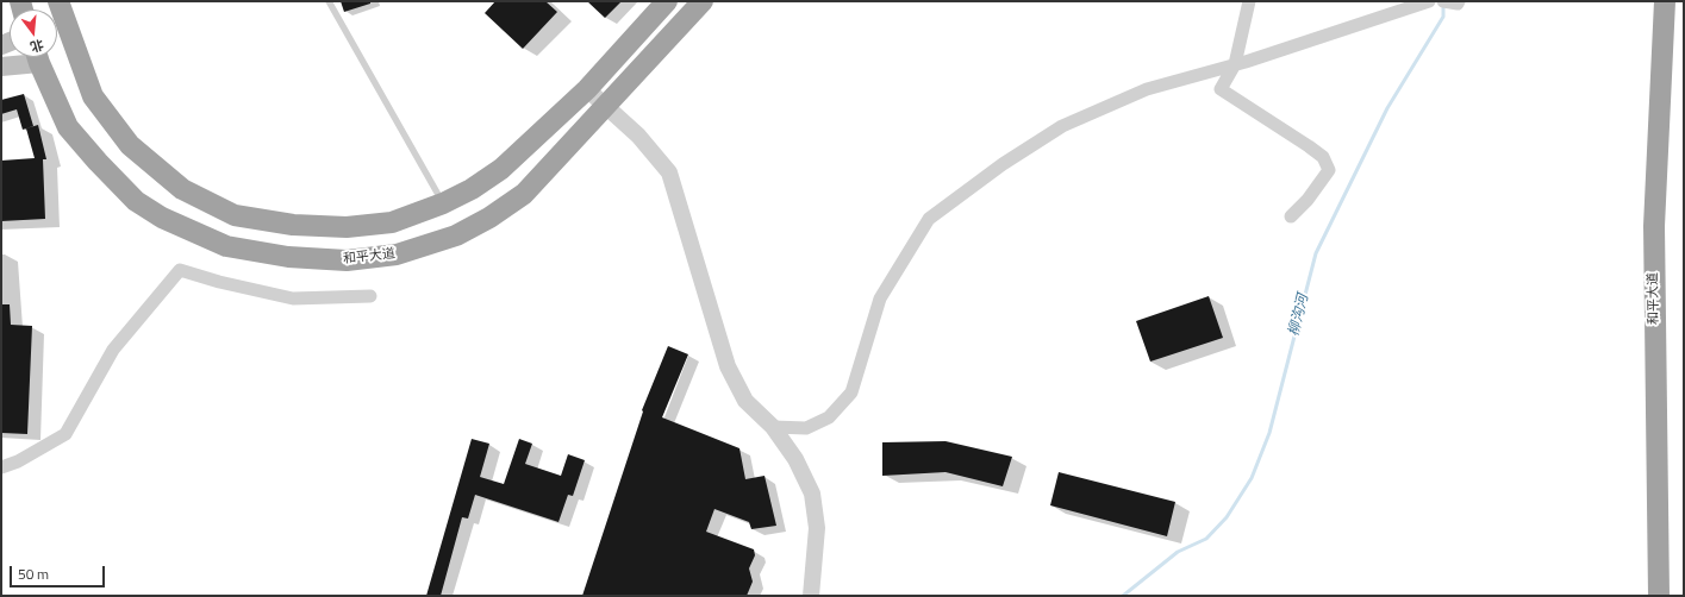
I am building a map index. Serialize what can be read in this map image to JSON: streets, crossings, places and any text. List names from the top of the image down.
{
  "streets": {
    "highway": ["和平大道"]
  },
  "water": ["柳沟河"],
  "scale_bar": "50 m",
  "north": "bottom"
}
